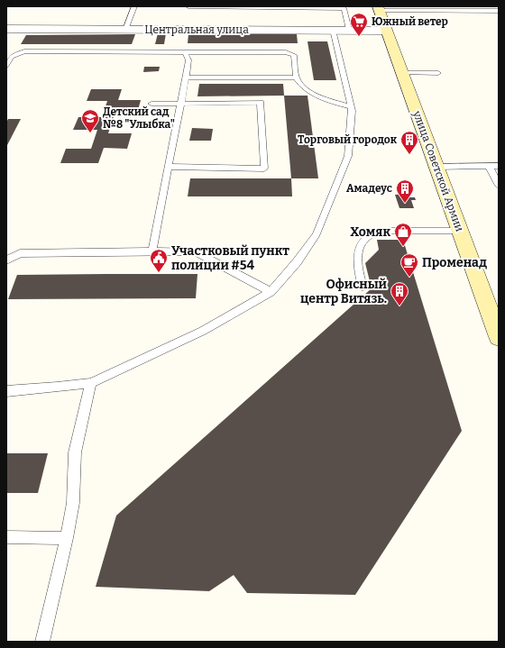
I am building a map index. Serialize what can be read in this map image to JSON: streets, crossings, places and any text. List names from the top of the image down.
{
  "streets": {
    "main road": ["улица Советской Армии"],
    "street": ["Центральная улица"]
  },
  "crossings": [
    ["Центральная улица", "улица Советской Армии"]
  ],
  "places": {
    "supermarket": ["Южный ветер"],
    "school or university": ["Детский сад №8 \"Улыбка\""],
    "building": ["Торговый городок", "Амадеус", "Офисный центр Витязь."],
    "shop": ["Хомяк"],
    "public building": ["Участковый пункт полиции #54"],
    "cafe": ["Променад"]
  }
}
